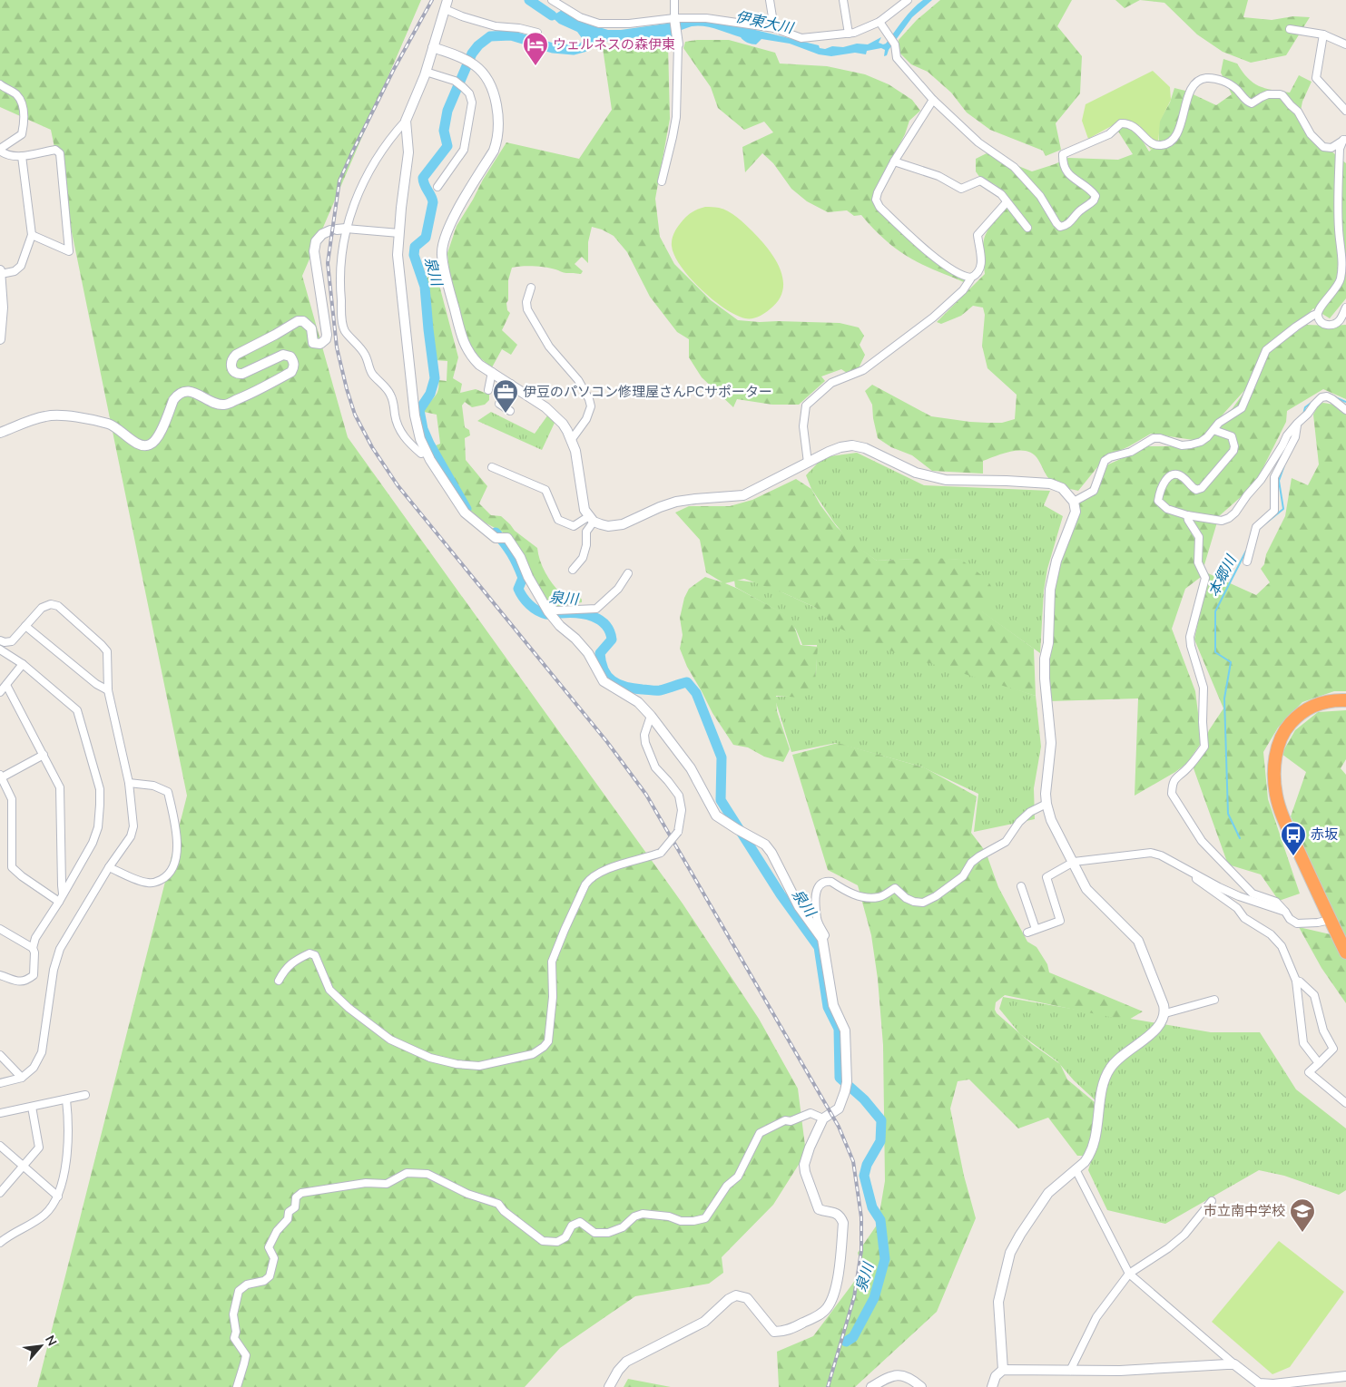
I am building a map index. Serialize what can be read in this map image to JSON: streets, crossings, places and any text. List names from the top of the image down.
{
  "water": ["伊東大川", "泉川", "本郷川"],
  "places": {
    "hotel": ["ウェルネスの森伊東"],
    "office": ["伊豆のパソコン修理屋さんPCサポーター"],
    "bus stop": ["赤坂"],
    "school or university": ["市立南中学校"]
  },
  "north": "top right"
}
